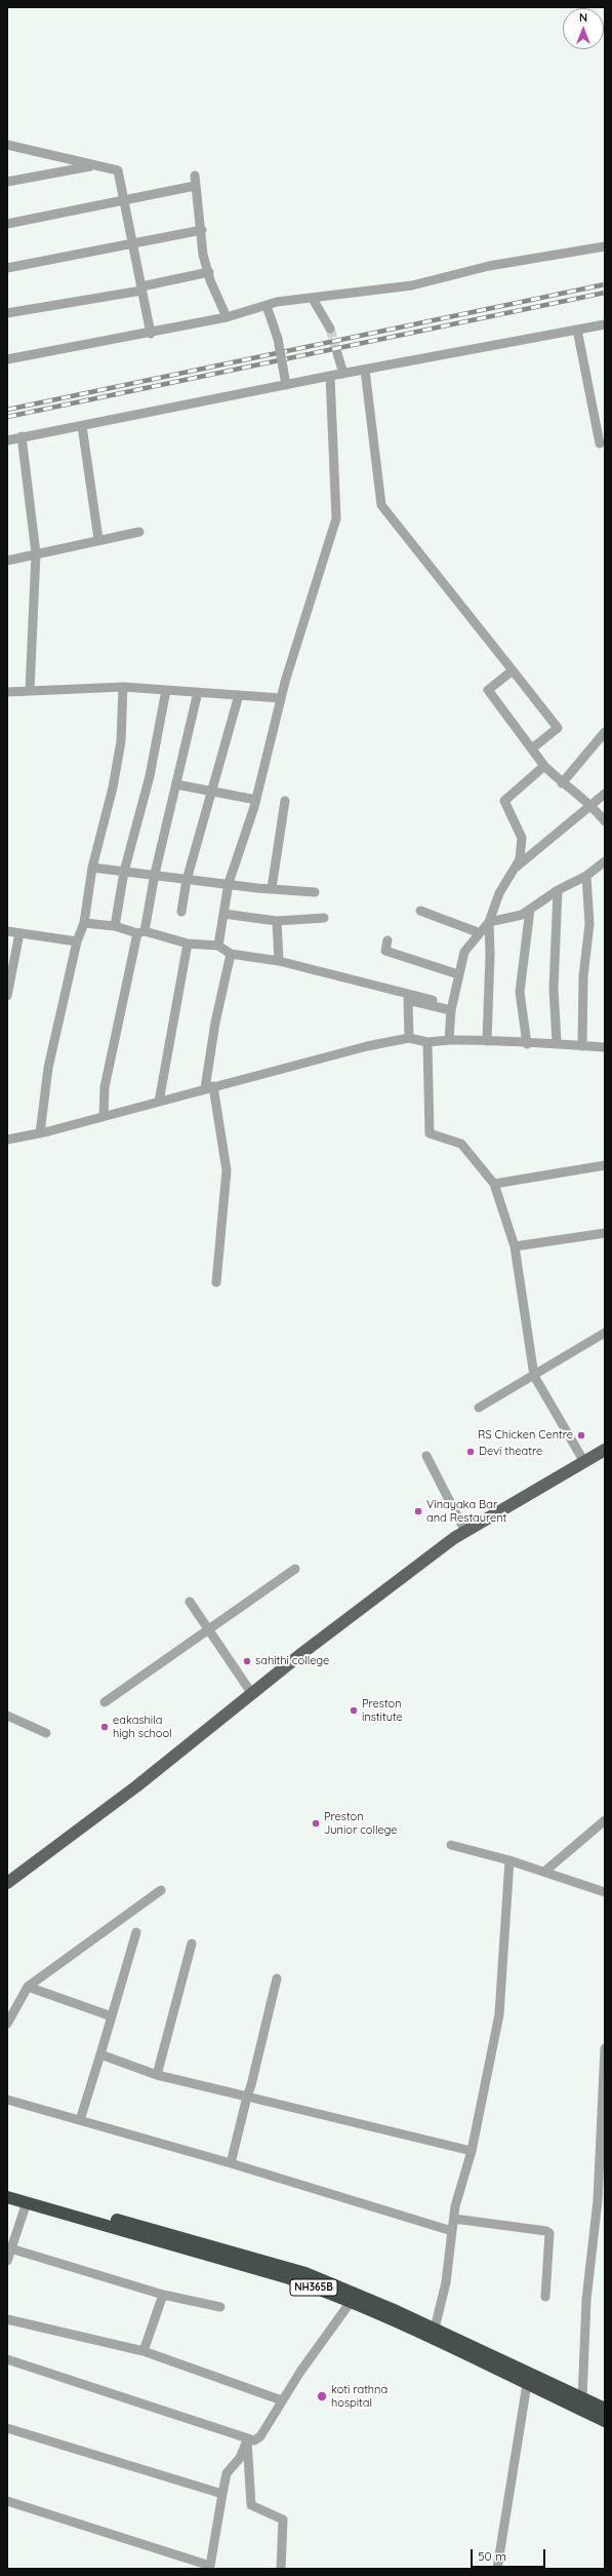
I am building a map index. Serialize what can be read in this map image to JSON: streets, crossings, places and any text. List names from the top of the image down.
{
  "streets": {
    "highway": ["NH365B"]
  },
  "places": [
    "RS Chicken Centre",
    "Devi theatre",
    "Vinayaka Bar and Restaurent",
    "sahithi college",
    "Preston institute",
    "eakashila high school",
    "Preston Junior college",
    "koti rathna hospital"
  ],
  "scale_bar": "50 m",
  "north": "top"
}
